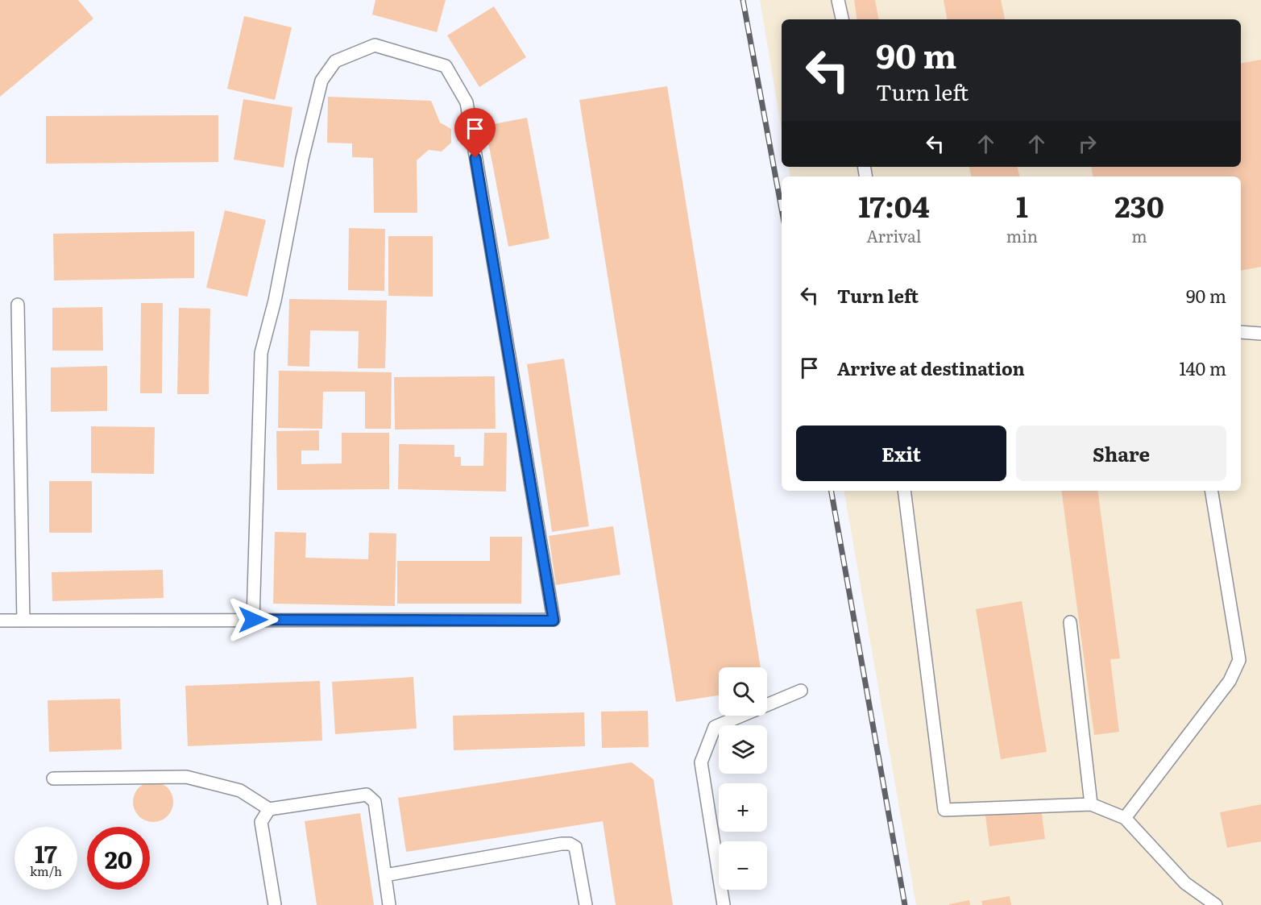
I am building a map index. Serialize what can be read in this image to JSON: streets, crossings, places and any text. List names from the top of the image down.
{
  "page": {
    "turn": ["90 m", "Turn left"],
    "eta": [
      "17:04",
      "Arrival",
      "1",
      "min",
      "230",
      "m"
    ],
    "list": [
      {
        "name": "Turn left",
        "value": "90 m"
      },
      {
        "name": "Arrive at destination",
        "value": "140 m"
      }
    ],
    "buttons": ["Exit", "Share"],
    "map_buttons": ["+", "−"],
    "speed": "17 km/h",
    "limit": "20"
  }
}
